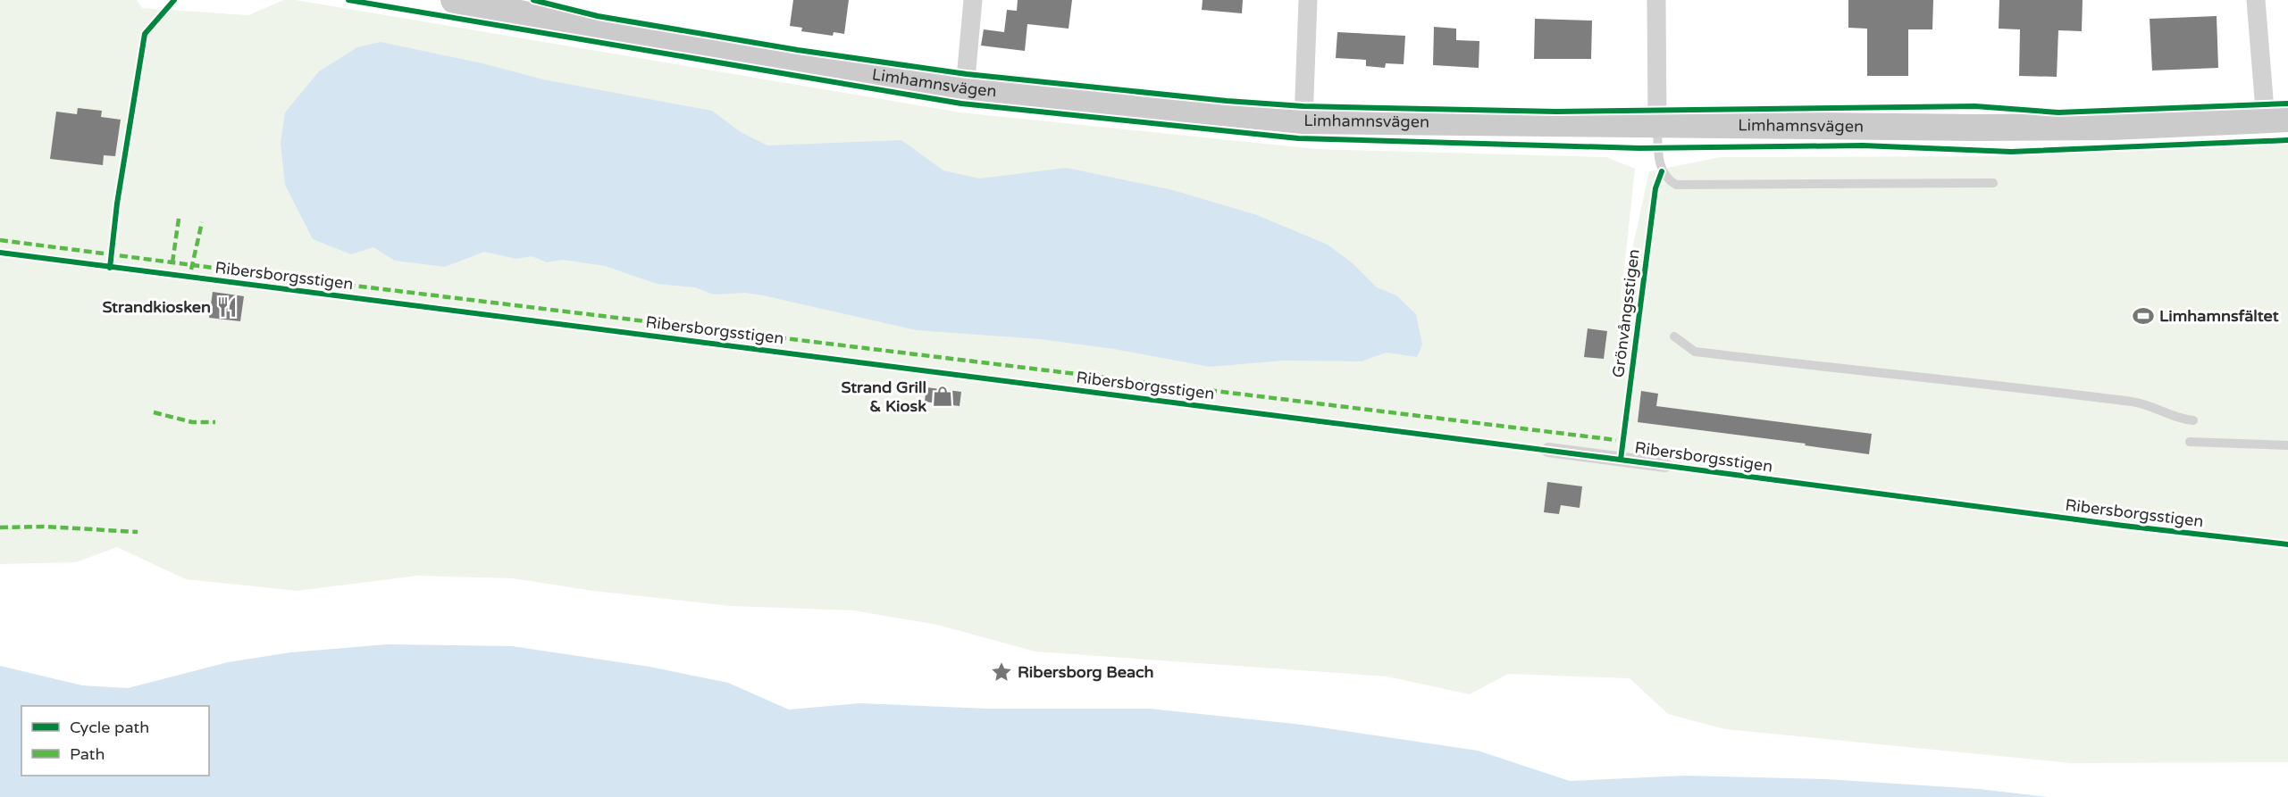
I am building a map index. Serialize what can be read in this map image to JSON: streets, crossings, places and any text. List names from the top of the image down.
{
  "streets": {
    "main road": ["Limhamnsvägen"],
    "street": ["Ribersborgsstigen"],
    "cycle path": ["Grönvångsstigen"]
  },
  "places": {
    "restaurant": ["Strandkiosken"],
    "sports": ["Limhamnsfältet"],
    "shop": ["Strand Grill & Kiosk"],
    "place": ["Ribersborg Beach"]
  },
  "legend": ["Cycle path", "Path"]
}
